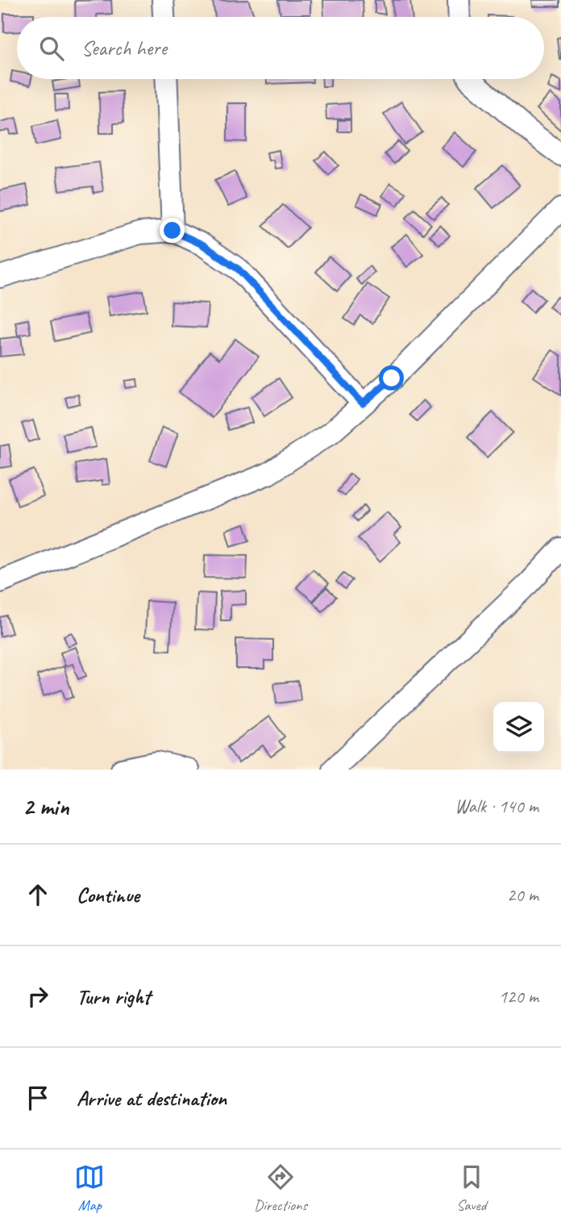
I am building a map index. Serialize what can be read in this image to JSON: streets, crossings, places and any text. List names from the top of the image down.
{
  "page": {
    "search": "Search here",
    "heading": ["2 min", "Walk · 140 m"],
    "list": [
      ["Continue", "20 m"],
      ["Turn right", "120 m"],
      "Arrive at destination"
    ],
    "nav": ["Map", "Directions", "Saved"]
  }
}
